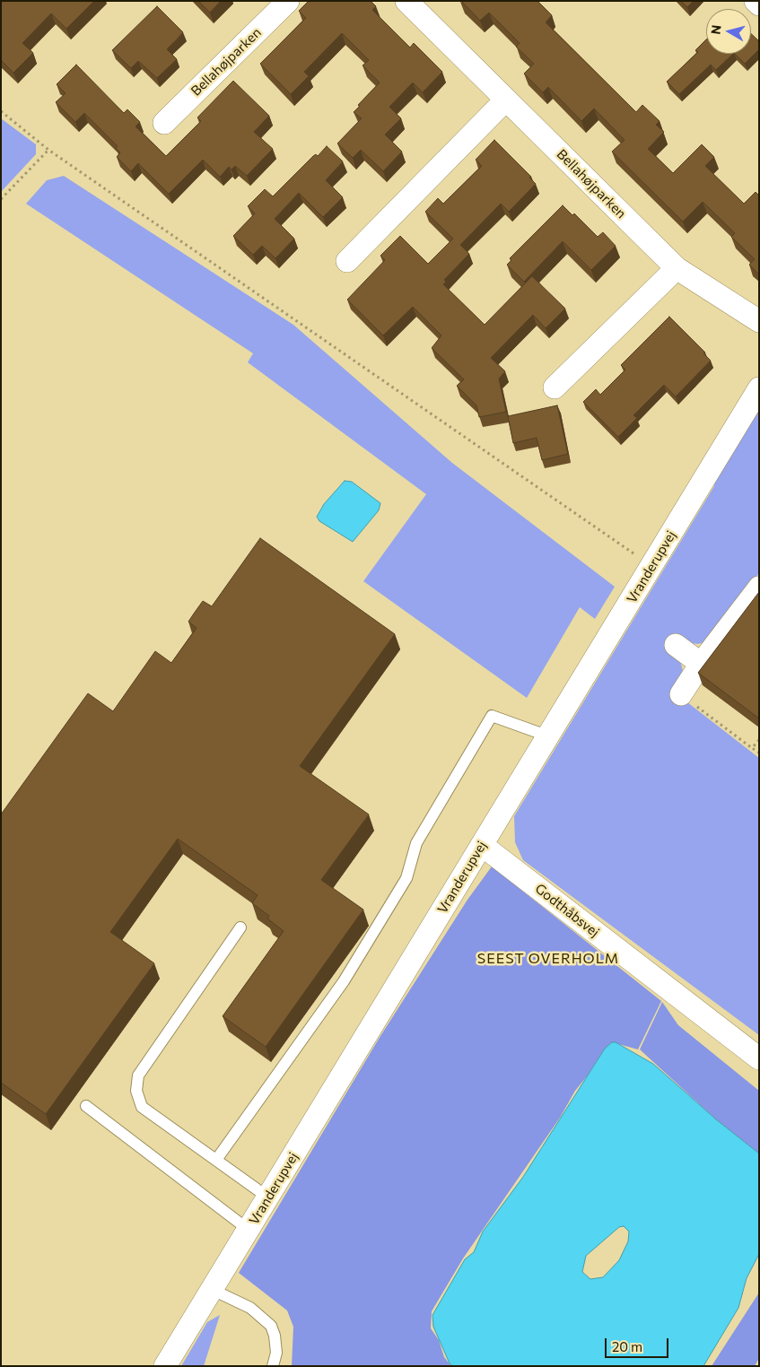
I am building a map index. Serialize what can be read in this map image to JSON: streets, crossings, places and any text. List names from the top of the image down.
{
  "streets": {
    "street": ["Bellahøjparken", "Vranderupvej", "Godthåbsvej"]
  },
  "crossings": [
    ["Vranderupvej", "Godthåbsvej"]
  ],
  "districts": ["SEEST OVERHOLM"],
  "scale_bar": "20 m",
  "north": "left"
}
